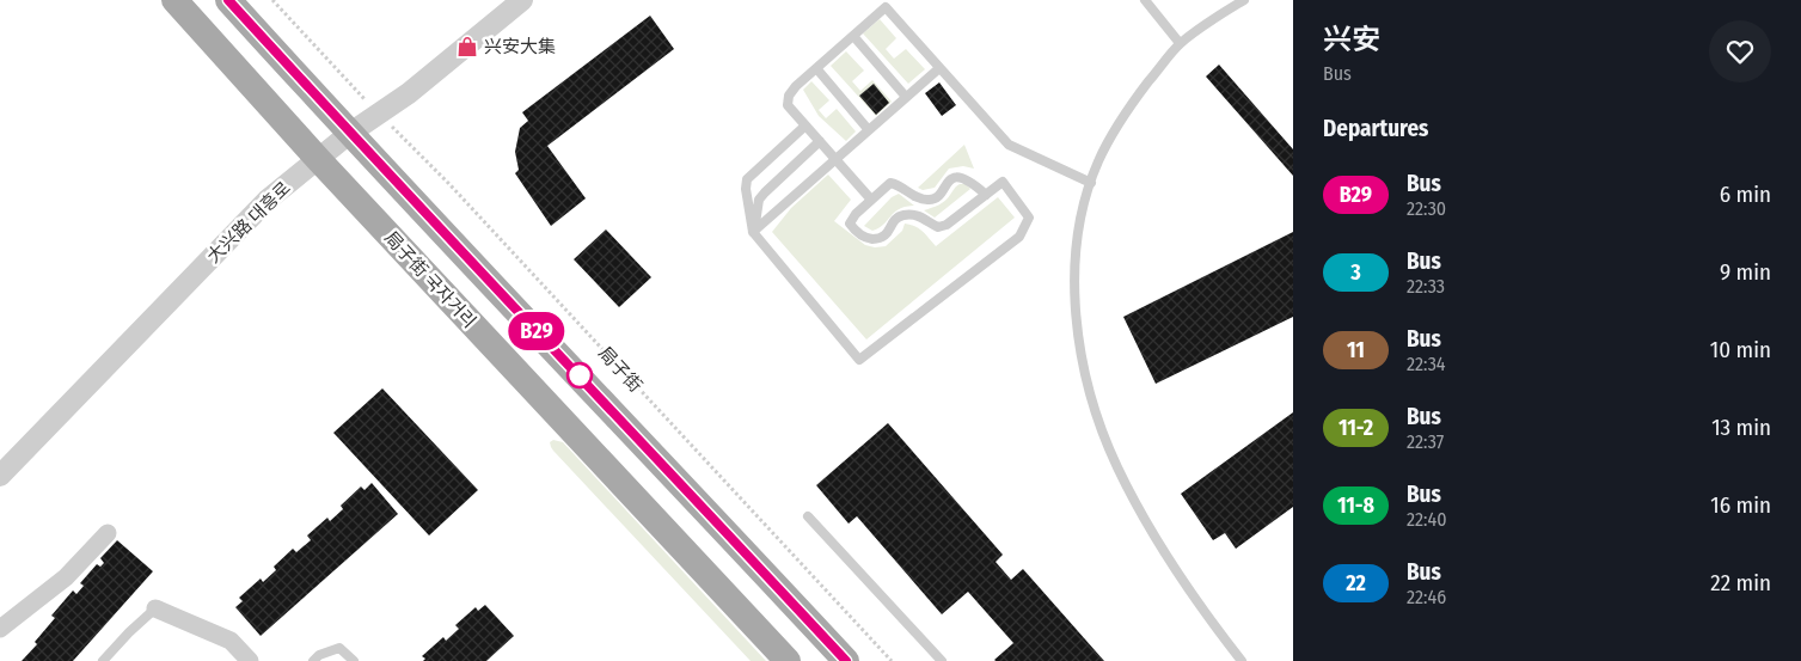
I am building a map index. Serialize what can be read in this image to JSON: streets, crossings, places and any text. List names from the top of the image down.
{
  "streets": {
    "main road": ["局子街 국자거리"],
    "street": ["大兴路 대흥로"],
    "path": ["局子街"]
  },
  "crossings": [
    ["大兴路 대흥로", "局子街 국자거리"],
    ["大兴路 대흥로", "局子街"]
  ],
  "places": {
    "shop": ["兴安大集"]
  },
  "lines": ["bus line B29"],
  "page": {
    "on_map": "B29",
    "heading": [
      ["兴安", "Bus"],
      "Departures"
    ],
    "list": [
      {
        "mark": "B29",
        "name": "Bus",
        "note": "22:30",
        "value": "6 min"
      },
      {
        "mark": "3",
        "name": "Bus",
        "note": "22:33",
        "value": "9 min"
      },
      {
        "mark": "11",
        "name": "Bus",
        "note": "22:34",
        "value": "10 min"
      },
      {
        "mark": "11-2",
        "name": "Bus",
        "note": "22:37",
        "value": "13 min"
      },
      {
        "mark": "11-8",
        "name": "Bus",
        "note": "22:40",
        "value": "16 min"
      },
      {
        "mark": "22",
        "name": "Bus",
        "note": "22:46",
        "value": "22 min"
      }
    ]
  }
}
